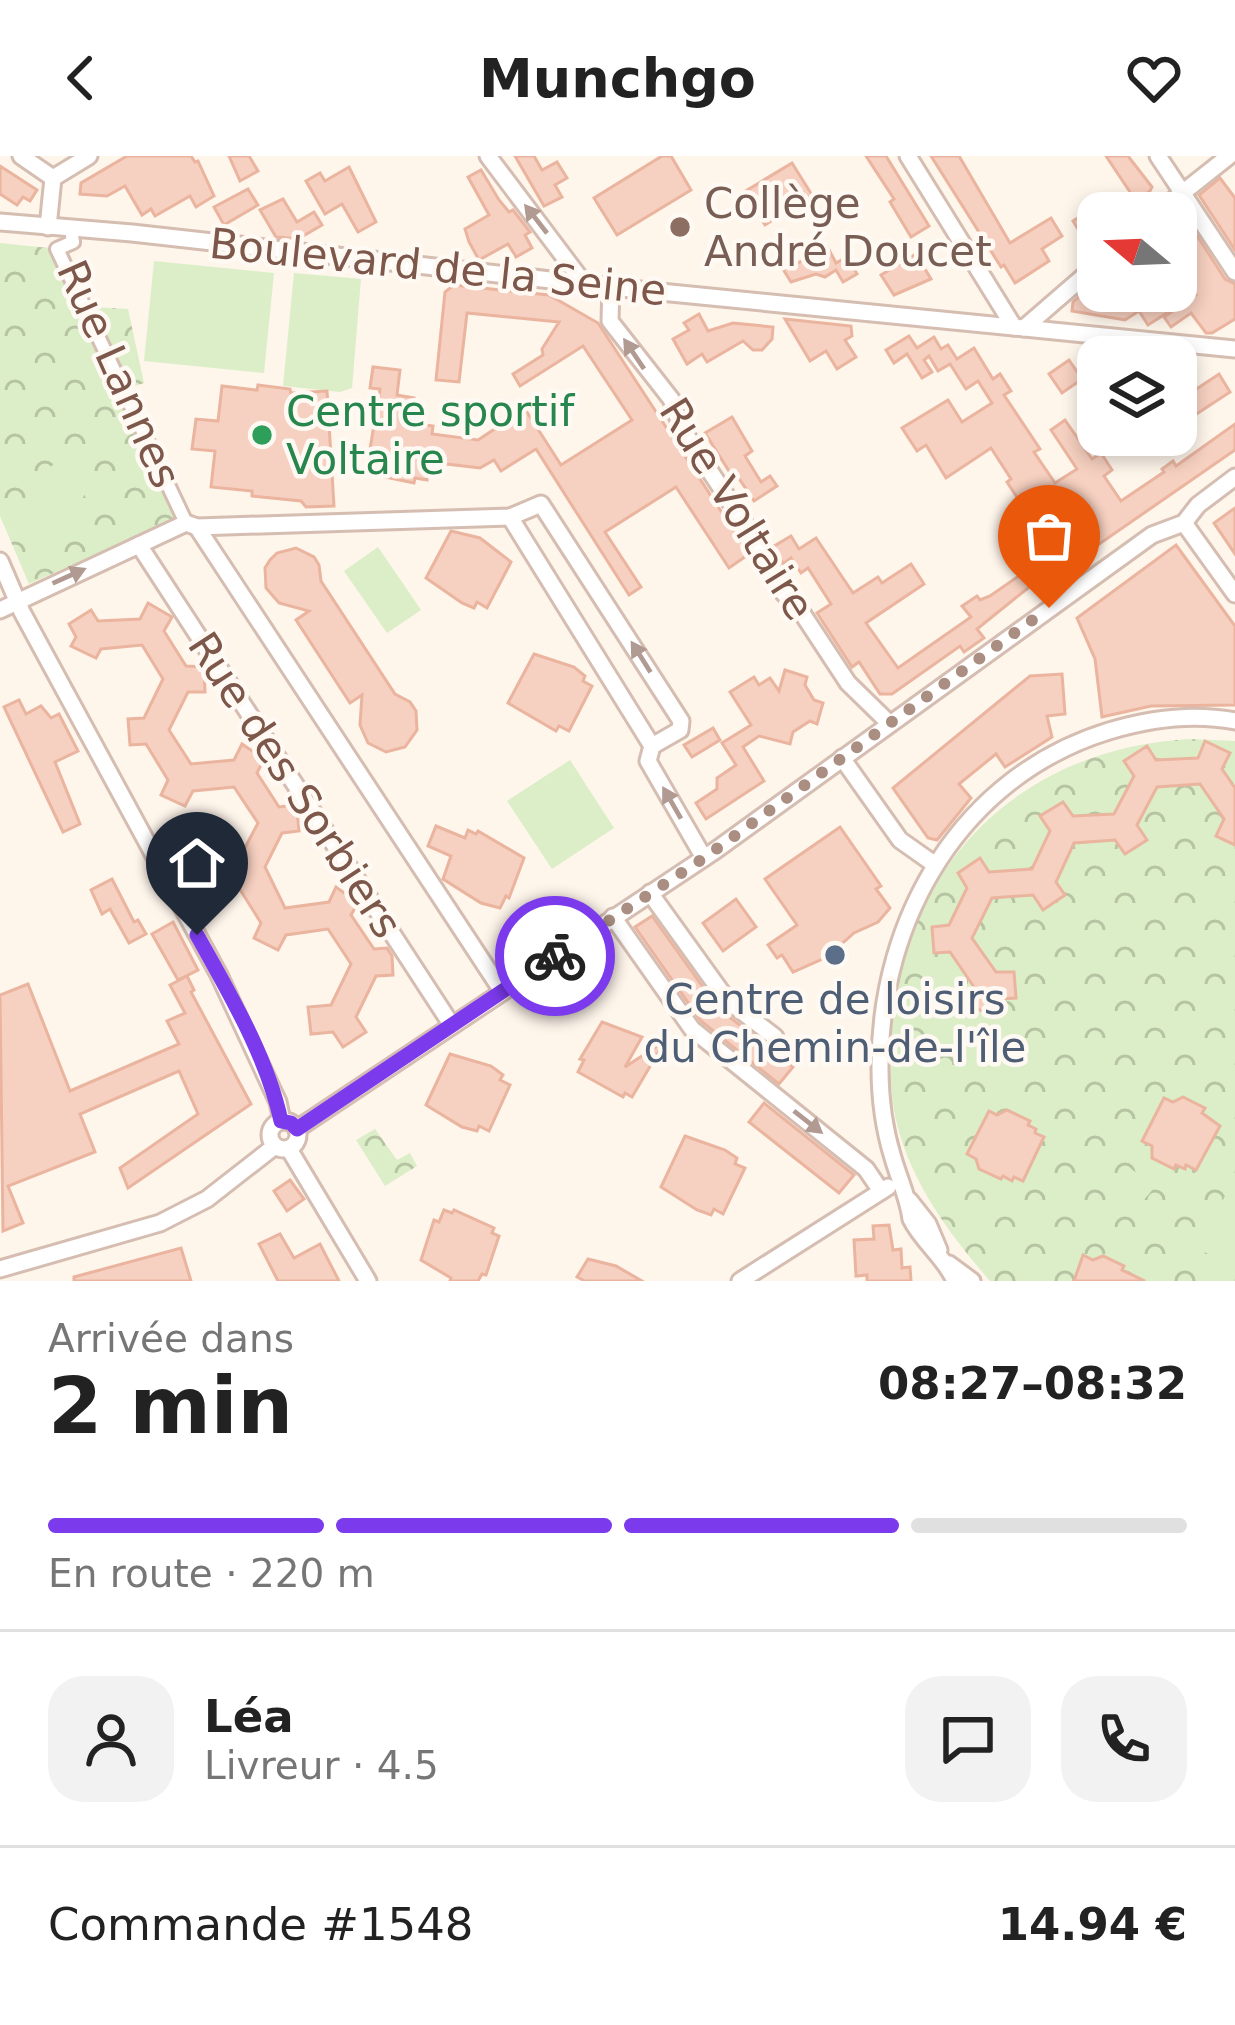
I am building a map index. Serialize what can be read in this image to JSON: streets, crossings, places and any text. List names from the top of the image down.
{
  "streets": {
    "street": [
      "Boulevard de la Seine",
      "Rue Lannes",
      "Rue Voltaire",
      "Rue des Sorbiers"
    ]
  },
  "crossings": [
    ["Boulevard de la Seine", "Rue Lannes"],
    ["Boulevard de la Seine", "Rue Voltaire"],
    ["Rue Lannes", "Rue des Sorbiers"]
  ],
  "one_way": ["Rue Voltaire"],
  "places": ["Collège André Doucet", "Centre sportif Voltaire", "Centre de loisirs du Chemin-de-l'île"],
  "north": "left",
  "page": {
    "header": "Munchgo",
    "heading": ["2 min", "Arrivée dans", "08:27–08:32"],
    "panel": [
      "Léa",
      "Livreur · 4.5",
      "Commande #1548",
      "14.94 €"
    ],
    "bar": "En route · 220 m"
  }
}
